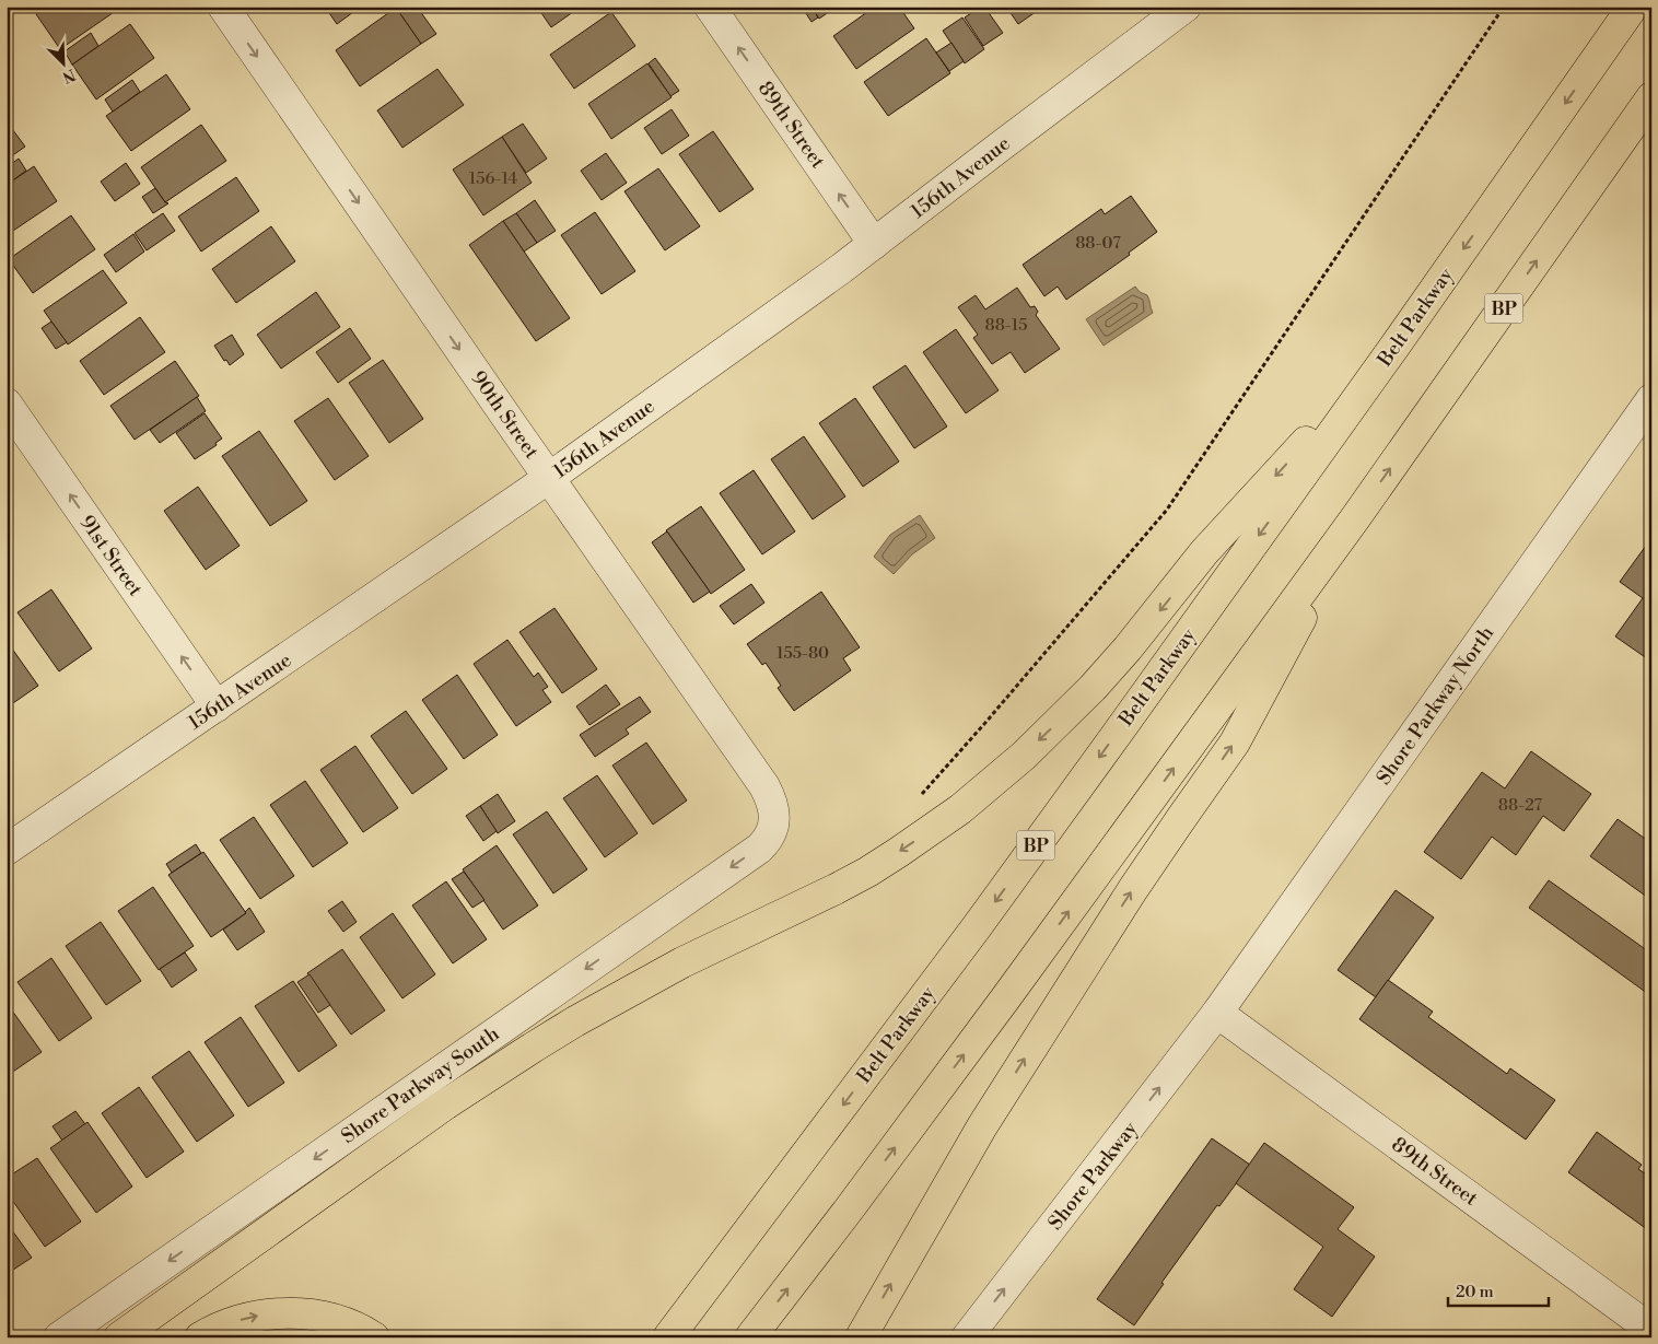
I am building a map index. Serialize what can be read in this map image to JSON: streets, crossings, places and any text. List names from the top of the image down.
{
  "streets": {
    "highway": ["BP", "Belt Parkway"],
    "street": [
      "89th Street",
      "156th Avenue",
      "90th Street",
      "91st Street",
      "Shore Parkway North",
      "Shore Parkway South",
      "Shore Parkway"
    ]
  },
  "crossings": [
    ["89th Street", "156th Avenue"],
    ["89th Street", "Shore Parkway North"],
    ["89th Street", "Shore Parkway"],
    ["156th Avenue", "90th Street"],
    ["156th Avenue", "91st Street"],
    ["90th Street", "Shore Parkway South"],
    ["Shore Parkway North", "Shore Parkway"]
  ],
  "one_way": [
    "90th Street",
    "91st Street",
    "Shore Parkway South",
    "Shore Parkway"
  ],
  "house_numbers": [
    "156-14",
    "88-07",
    "88-15",
    "155-80",
    "88-27"
  ],
  "scale_bar": "20 m",
  "north": "bottom right"
}
